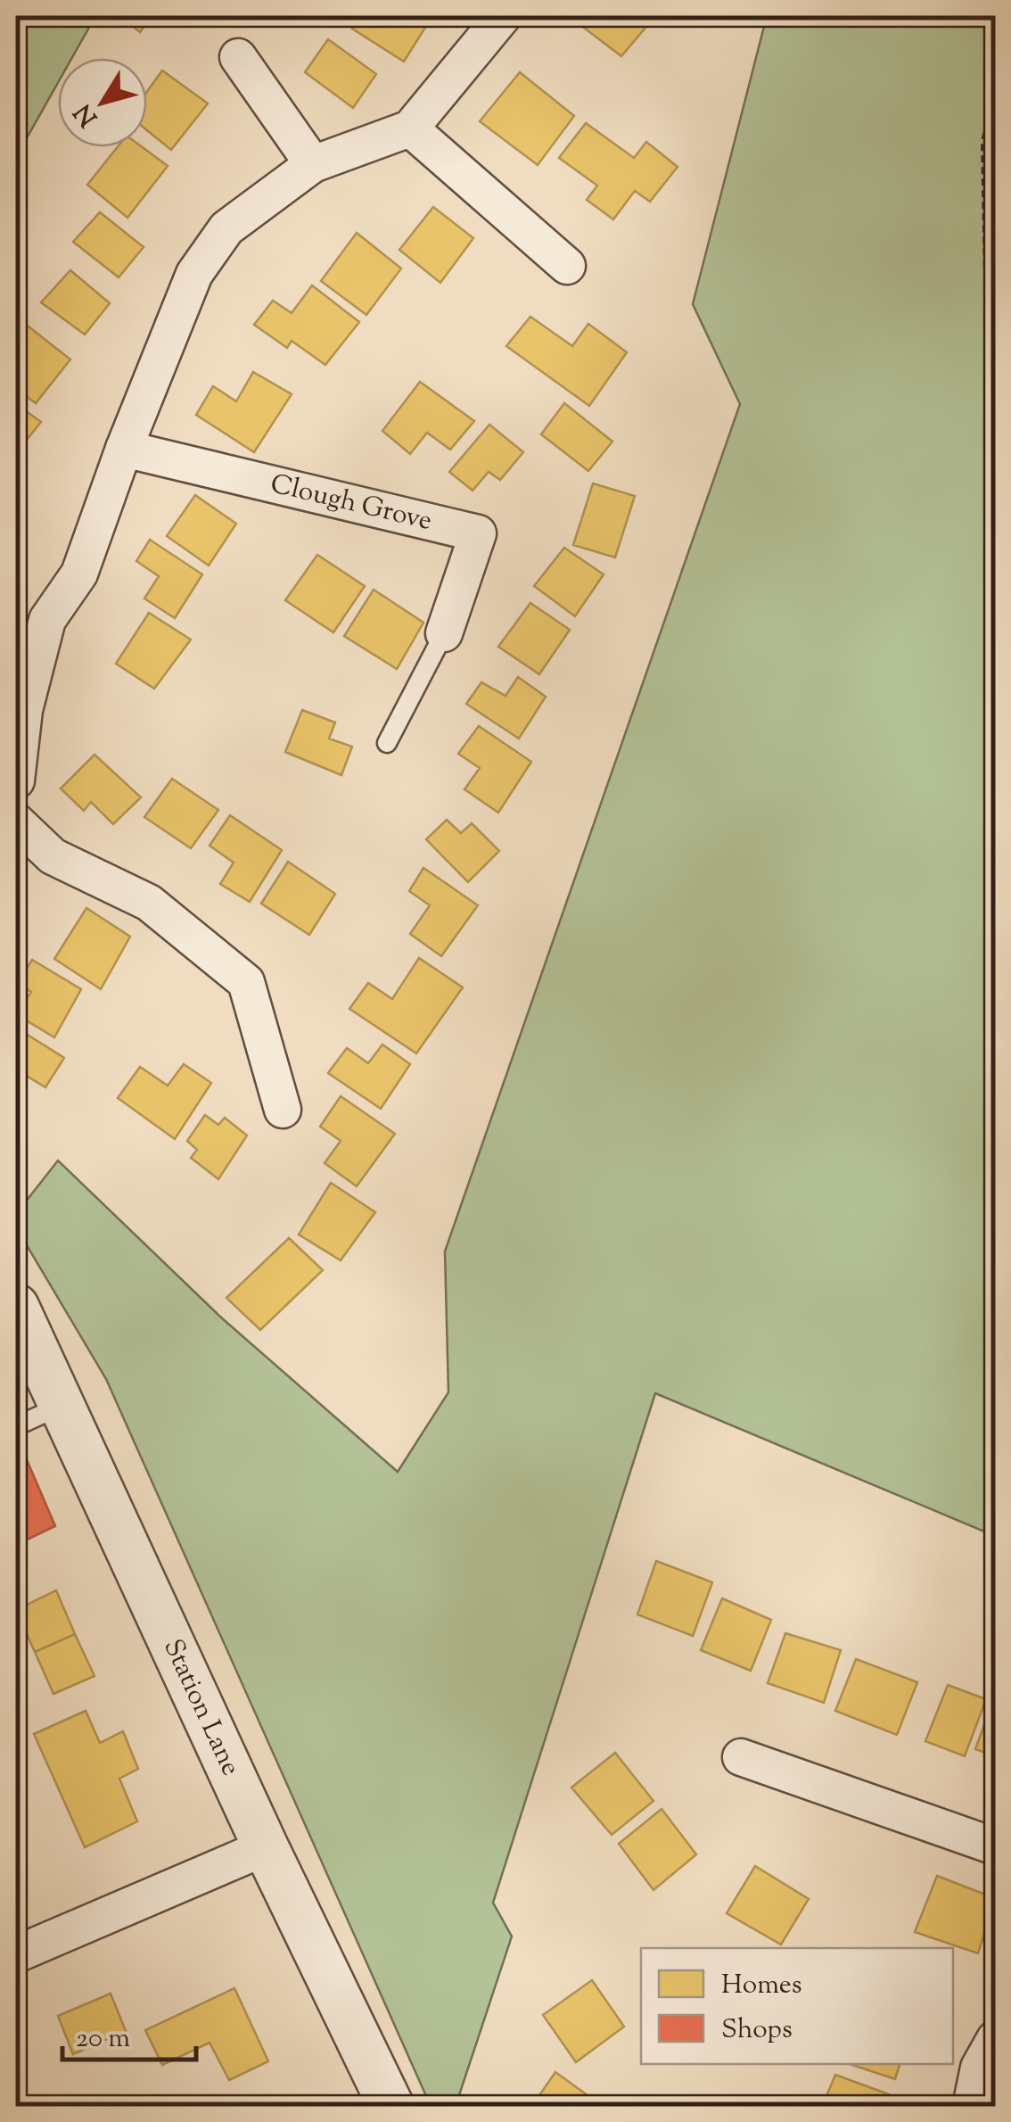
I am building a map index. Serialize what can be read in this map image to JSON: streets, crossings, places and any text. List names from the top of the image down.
{
  "streets": {
    "street": ["Clough Grove", "Station Lane"]
  },
  "legend": ["Homes", "Shops"],
  "scale_bar": "20 m",
  "north": "bottom left"
}
